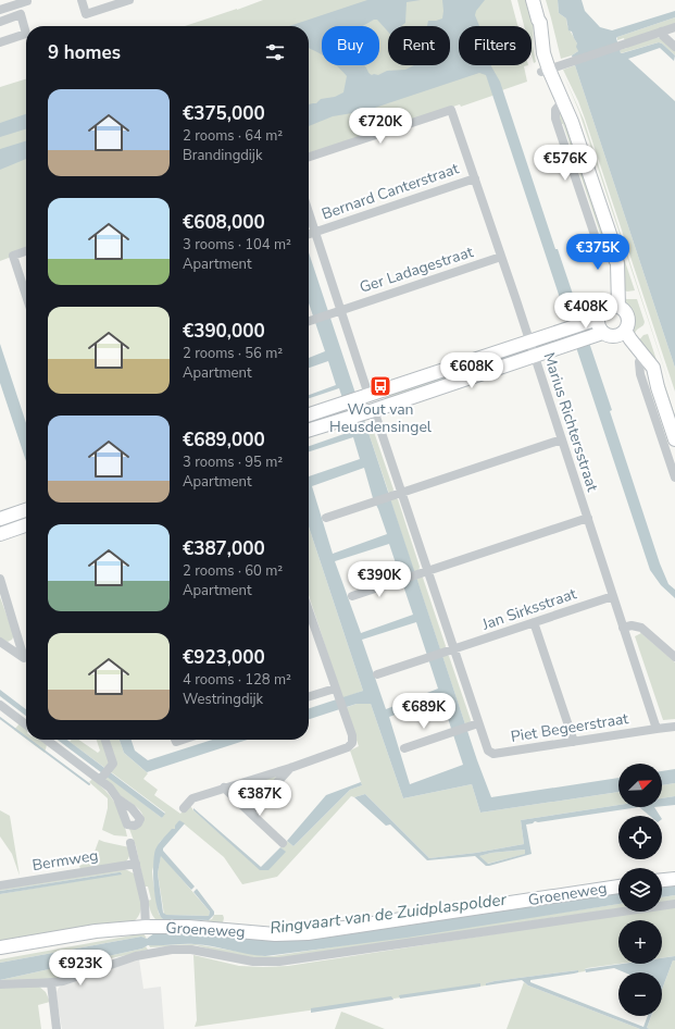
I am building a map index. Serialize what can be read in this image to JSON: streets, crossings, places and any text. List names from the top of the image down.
{
  "streets": {
    "street": [
      "Bernard Canterstraat",
      "Ger Ladagestraat",
      "Marius Richtersstraat",
      "Jan Sirksstraat",
      "Piet Begeerstraat",
      "Bermweg",
      "Groeneweg"
    ]
  },
  "crossings": [
    ["Bernard Canterstraat", "Marius Richtersstraat"],
    ["Ger Ladagestraat", "Marius Richtersstraat"],
    ["Marius Richtersstraat", "Jan Sirksstraat"],
    ["Marius Richtersstraat", "Piet Begeerstraat"]
  ],
  "water": ["Ringvaart van de Zuidplaspolder"],
  "places": {
    "bus stop": ["Wout van Heusdensingel"]
  },
  "north": "top right",
  "page": {
    "chip": ["Buy", "Rent", "Filters"],
    "heading": "9 homes",
    "list": [
      {
        "name": "€375,000",
        "note": "2 rooms · 64 m² · Brandingdijk"
      },
      {
        "name": "€608,000",
        "note": "3 rooms · 104 m² · Apartment"
      },
      {
        "name": "€390,000",
        "note": "2 rooms · 56 m² · Apartment"
      },
      {
        "name": "€689,000",
        "note": "3 rooms · 95 m² · Apartment"
      },
      {
        "name": "€387,000",
        "note": "2 rooms · 60 m² · Apartment"
      },
      {
        "name": "€923,000",
        "note": "4 rooms · 128 m² · Westringdijk"
      }
    ],
    "price": [
      "€720K",
      "€576K",
      "€375K",
      "€408K",
      "€608K",
      "€390K",
      "€689K",
      "€387K",
      "€923K"
    ],
    "map_buttons": ["+", "−"]
  }
}
